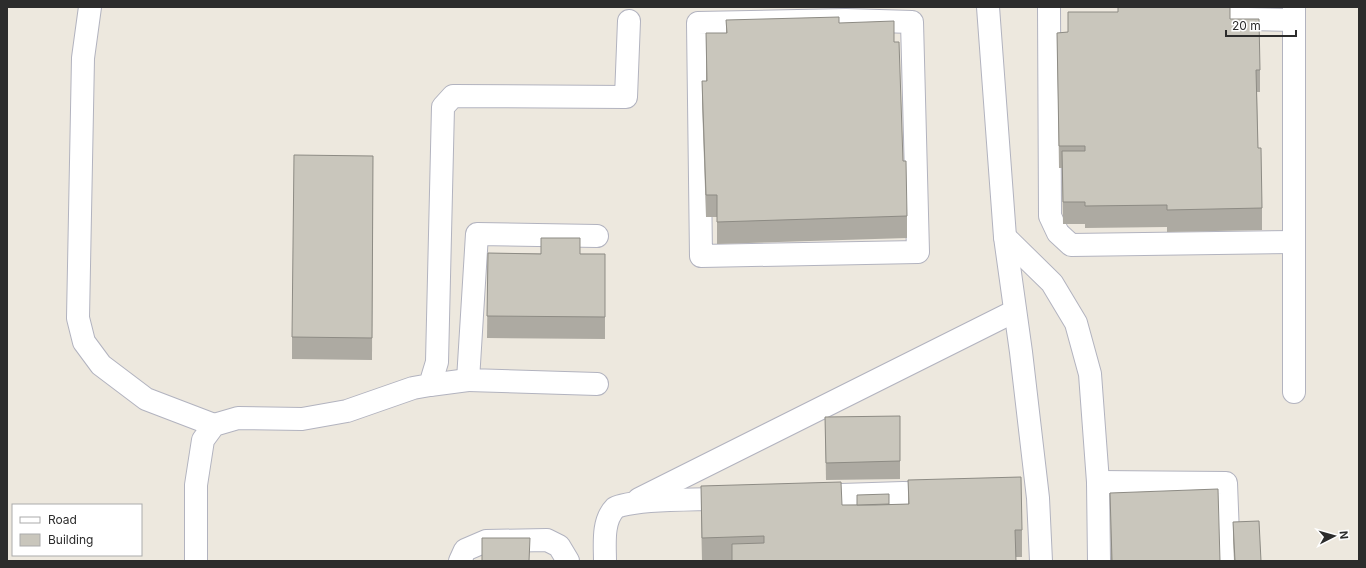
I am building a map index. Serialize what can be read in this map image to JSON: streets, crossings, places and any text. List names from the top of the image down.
{
  "legend": ["Road", "Building"],
  "scale_bar": "20 m",
  "north": "right"
}
